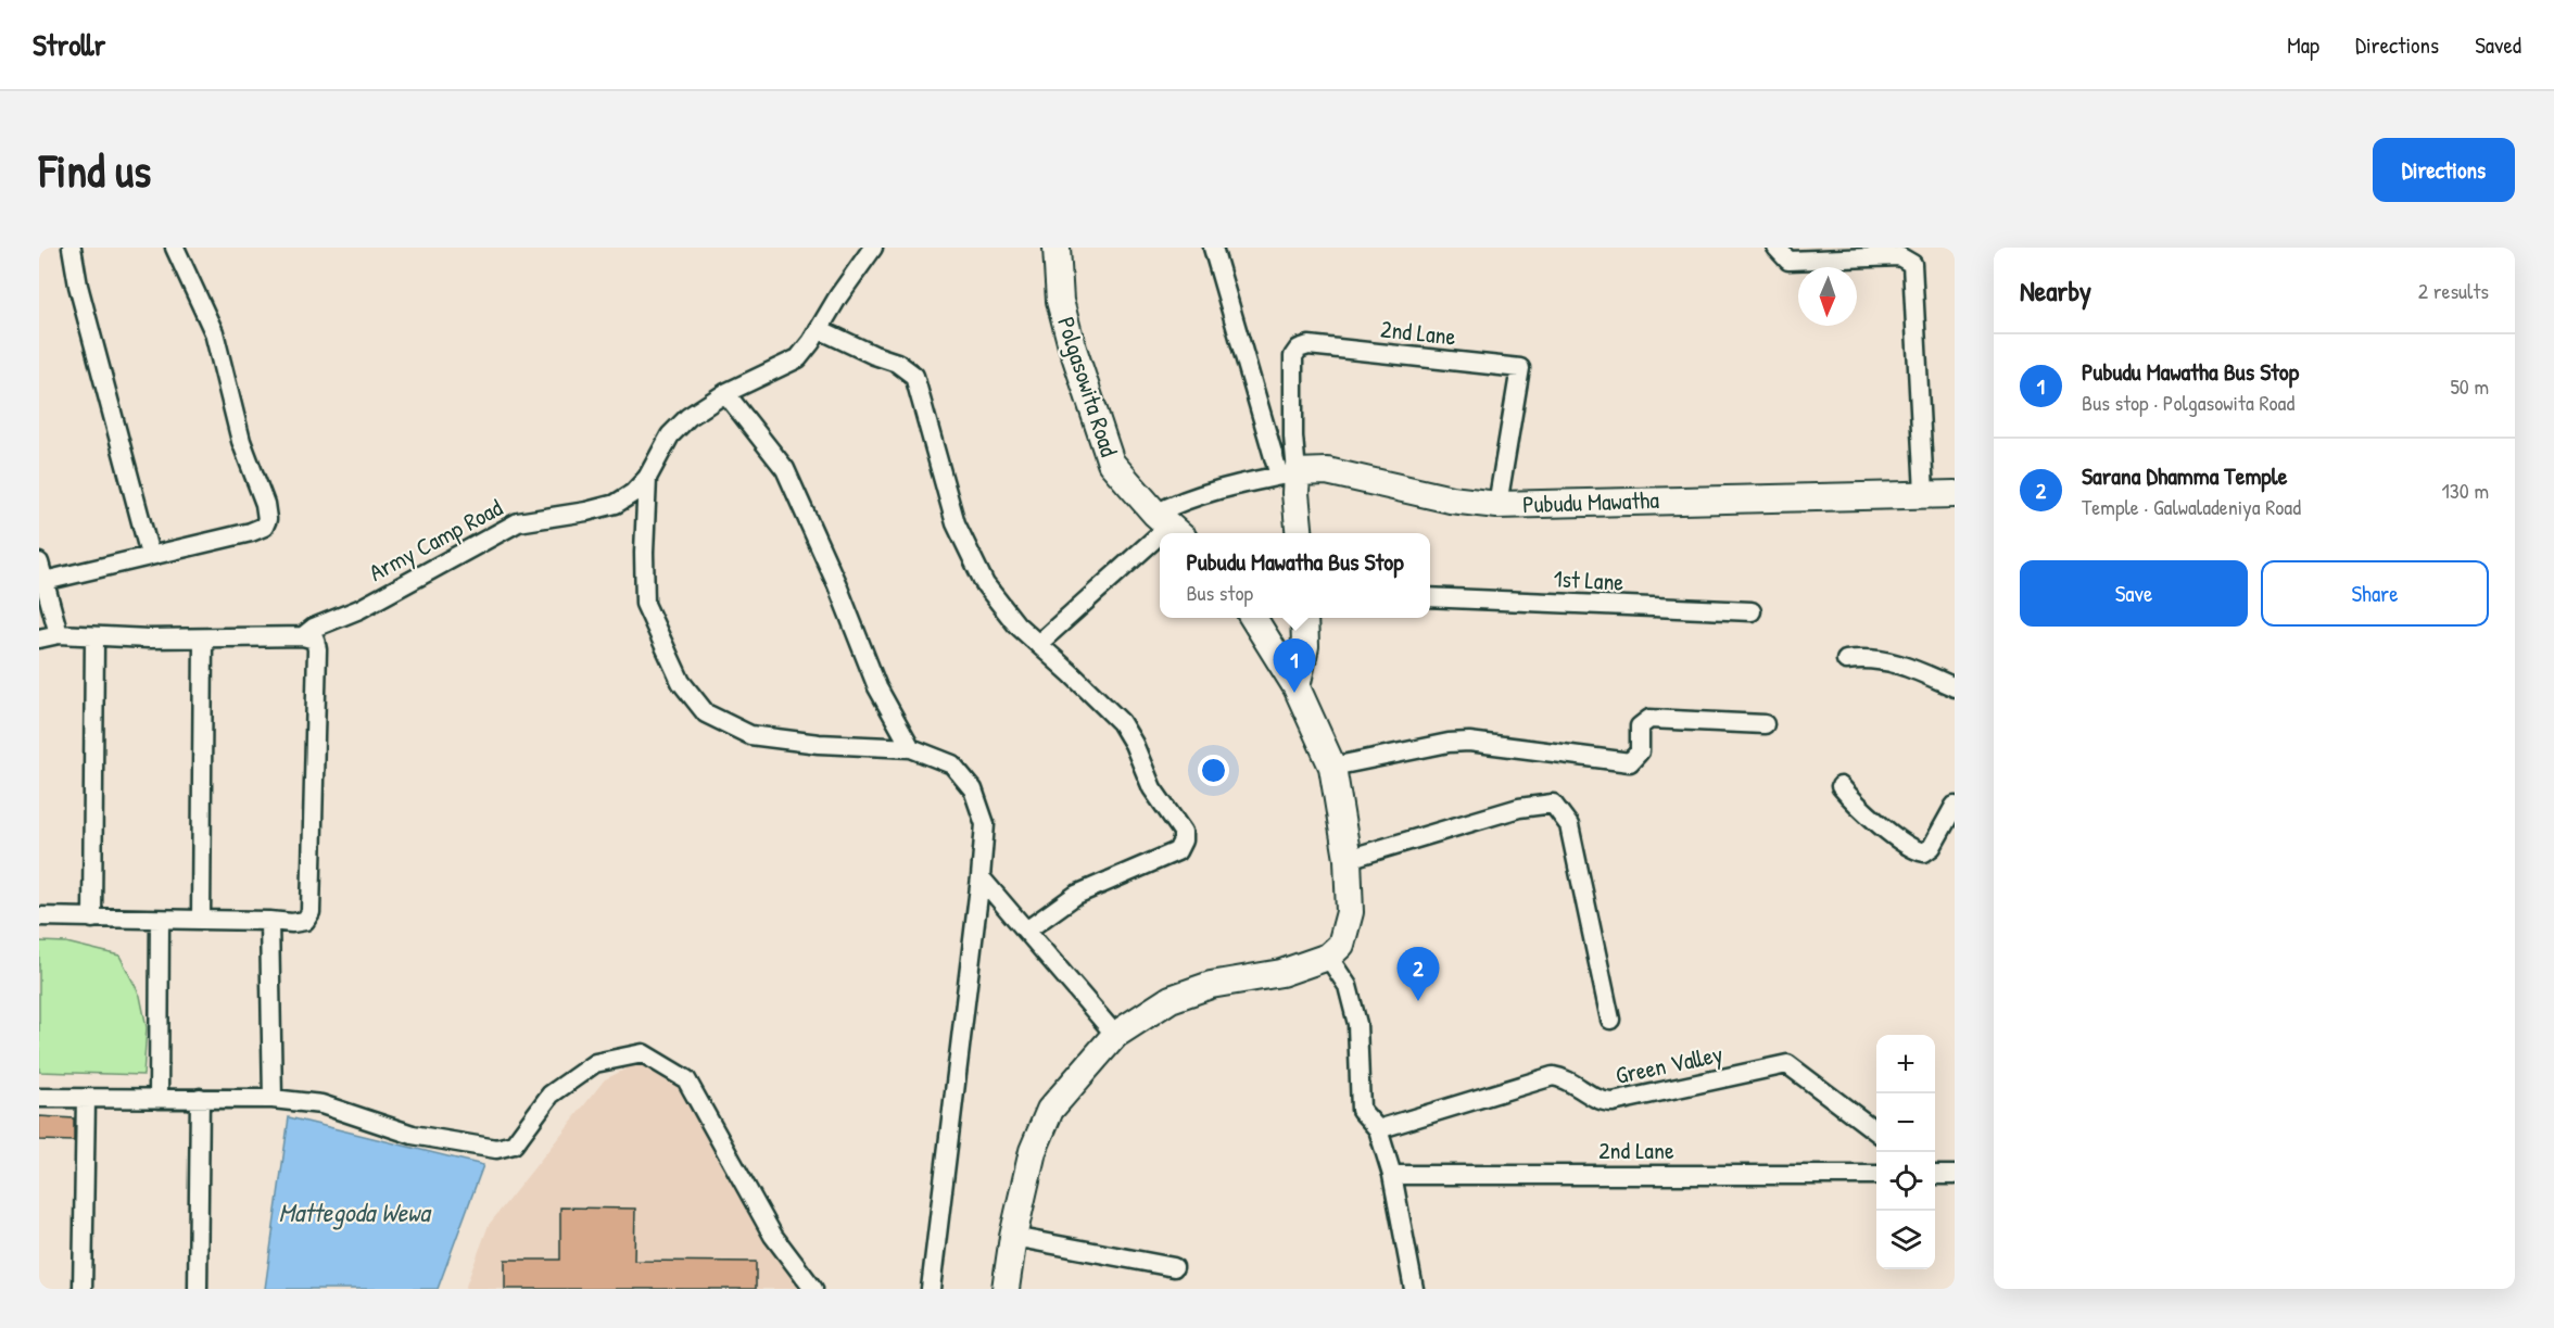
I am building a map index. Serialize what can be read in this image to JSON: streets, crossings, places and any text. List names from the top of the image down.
{
  "streets": {
    "street": [
      "2nd Lane",
      "Polgasowita Road",
      "Pubudu Mawatha",
      "Army Camp Road",
      "1st Lane",
      "Green Valley"
    ]
  },
  "crossings": [
    ["2nd Lane", "Pubudu Mawatha"]
  ],
  "water": ["Mattegoda Wewa"],
  "north": "bottom",
  "page": {
    "header": "Strollr",
    "nav": ["Map", "Directions", "Saved"],
    "buttons": [
      "Directions",
      ["Save", "Share"]
    ],
    "title": "Find us",
    "heading": ["Nearby", "2 results"],
    "list": [
      {
        "mark": "1",
        "name": "Pubudu Mawatha Bus Stop",
        "note": "Bus stop · Polgasowita Road",
        "value": "50 m"
      },
      {
        "mark": "2",
        "name": "Sarana Dhamma Temple",
        "note": "Temple · Galwaladeniya Road",
        "value": "130 m"
      }
    ],
    "popup": ["Pubudu Mawatha Bus Stop", "Bus stop"],
    "pins": ["1", "2"],
    "map_buttons": ["+", "−"]
  }
}
